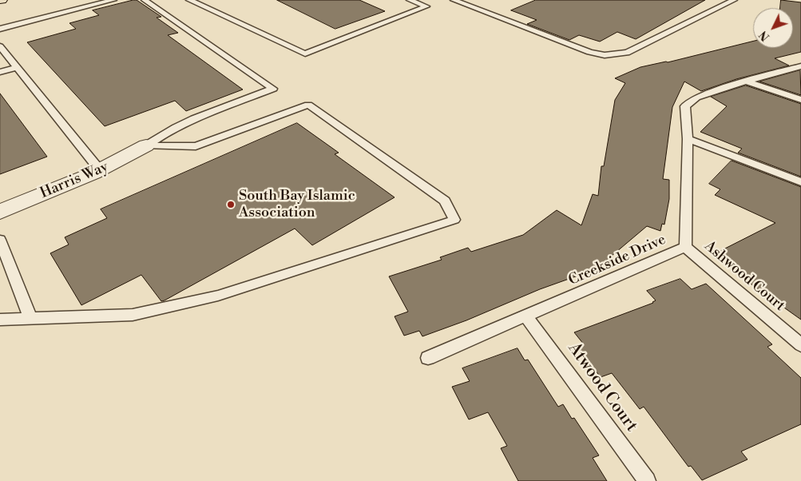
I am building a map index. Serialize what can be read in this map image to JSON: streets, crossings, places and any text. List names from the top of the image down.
{
  "streets": {
    "street": ["Harris Way"],
    "lane": ["Creekside Drive", "Ashwood Court", "Atwood Court"]
  },
  "crossings": [
    ["Creekside Drive", "Ashwood Court"],
    ["Creekside Drive", "Atwood Court"]
  ],
  "places": ["South Bay Islamic Association"],
  "north": "bottom left"
}
